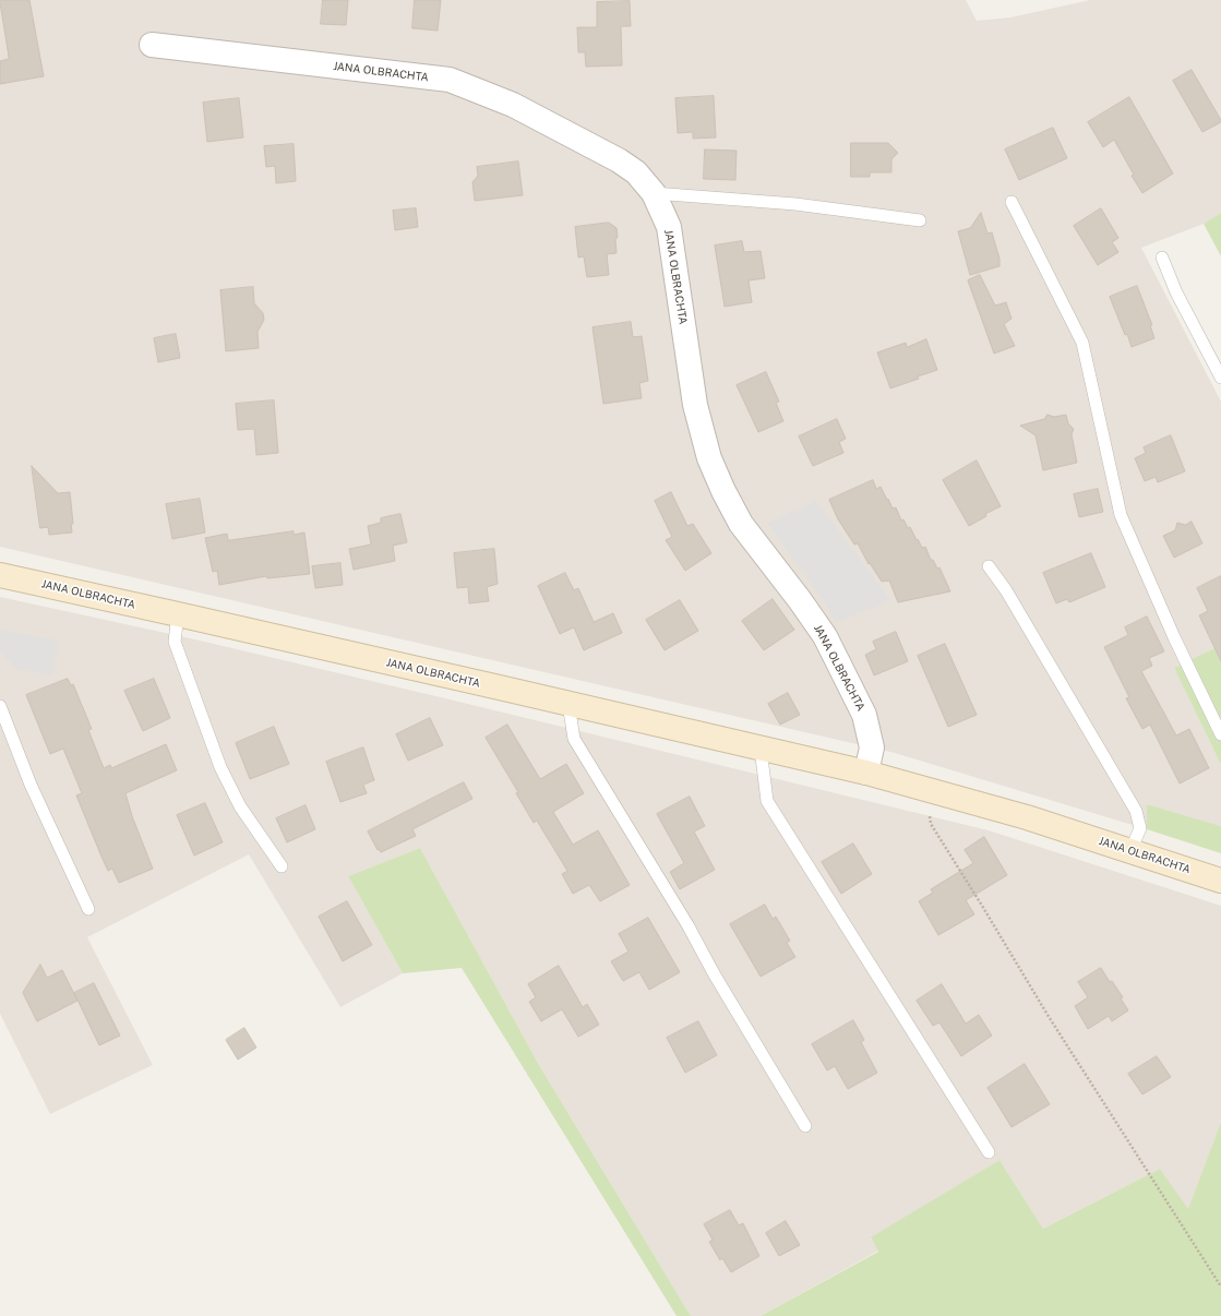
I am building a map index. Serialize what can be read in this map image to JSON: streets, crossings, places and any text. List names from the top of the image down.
{
  "streets": {
    "street": ["JANA OLBRACHTA"]
  }
}
